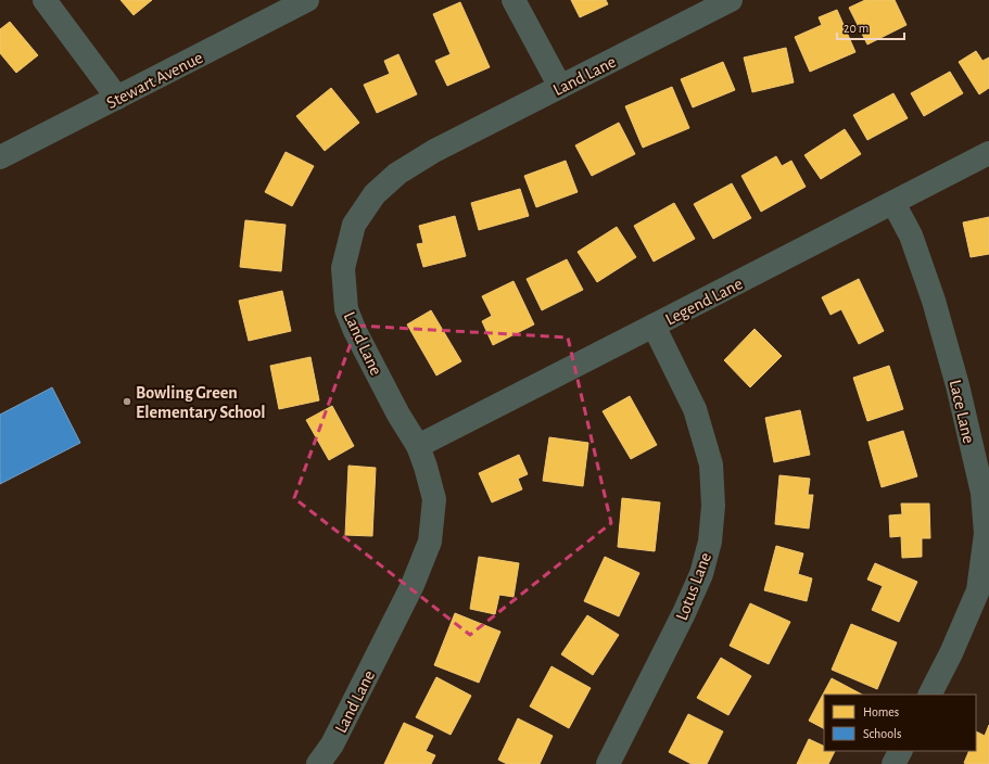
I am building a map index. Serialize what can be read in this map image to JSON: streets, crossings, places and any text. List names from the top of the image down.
{
  "streets": {
    "street": [
      "Land Lane",
      "Stewart Avenue",
      "Legend Lane",
      "Lace Lane",
      "Lotus Lane"
    ]
  },
  "crossings": [
    ["Land Lane", "Legend Lane"],
    ["Legend Lane", "Lace Lane"],
    ["Legend Lane", "Lotus Lane"]
  ],
  "places": ["Bowling Green Elementary School"],
  "legend": ["Homes", "Schools"],
  "scale_bar": "20 m"
}
